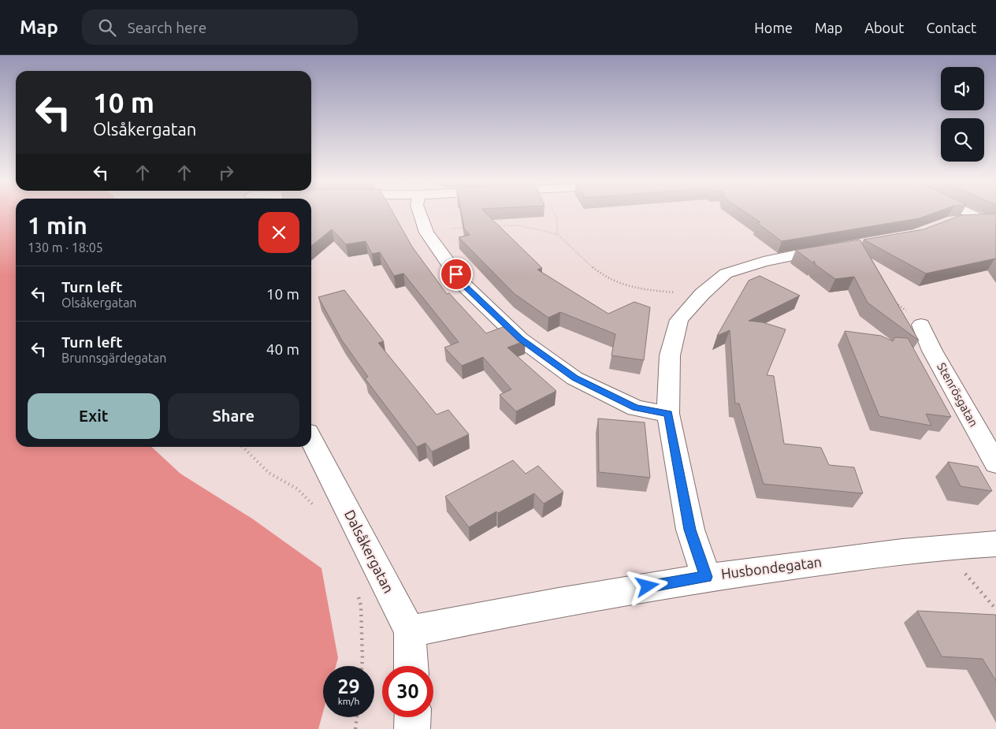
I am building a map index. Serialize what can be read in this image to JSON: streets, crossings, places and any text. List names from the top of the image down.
{
  "streets": {
    "street": ["Stenrösgatan", "Dalsåkergatan", "Husbondegatan"]
  },
  "crossings": [
    ["Dalsåkergatan", "Husbondegatan"]
  ],
  "page": {
    "header": "Map",
    "search": "Search here",
    "nav": [
      "Home",
      "Map",
      "About",
      "Contact"
    ],
    "turn": ["10 m", "Olsåkergatan"],
    "heading": ["1 min", "130 m · 18:05"],
    "list": [
      {
        "name": "Turn left",
        "note": "Olsåkergatan",
        "value": "10 m"
      },
      {
        "name": "Turn left",
        "note": "Brunnsgärdegatan",
        "value": "40 m"
      }
    ],
    "buttons": ["Exit", "Share"],
    "speed": "29 km/h",
    "limit": "30"
  }
}
